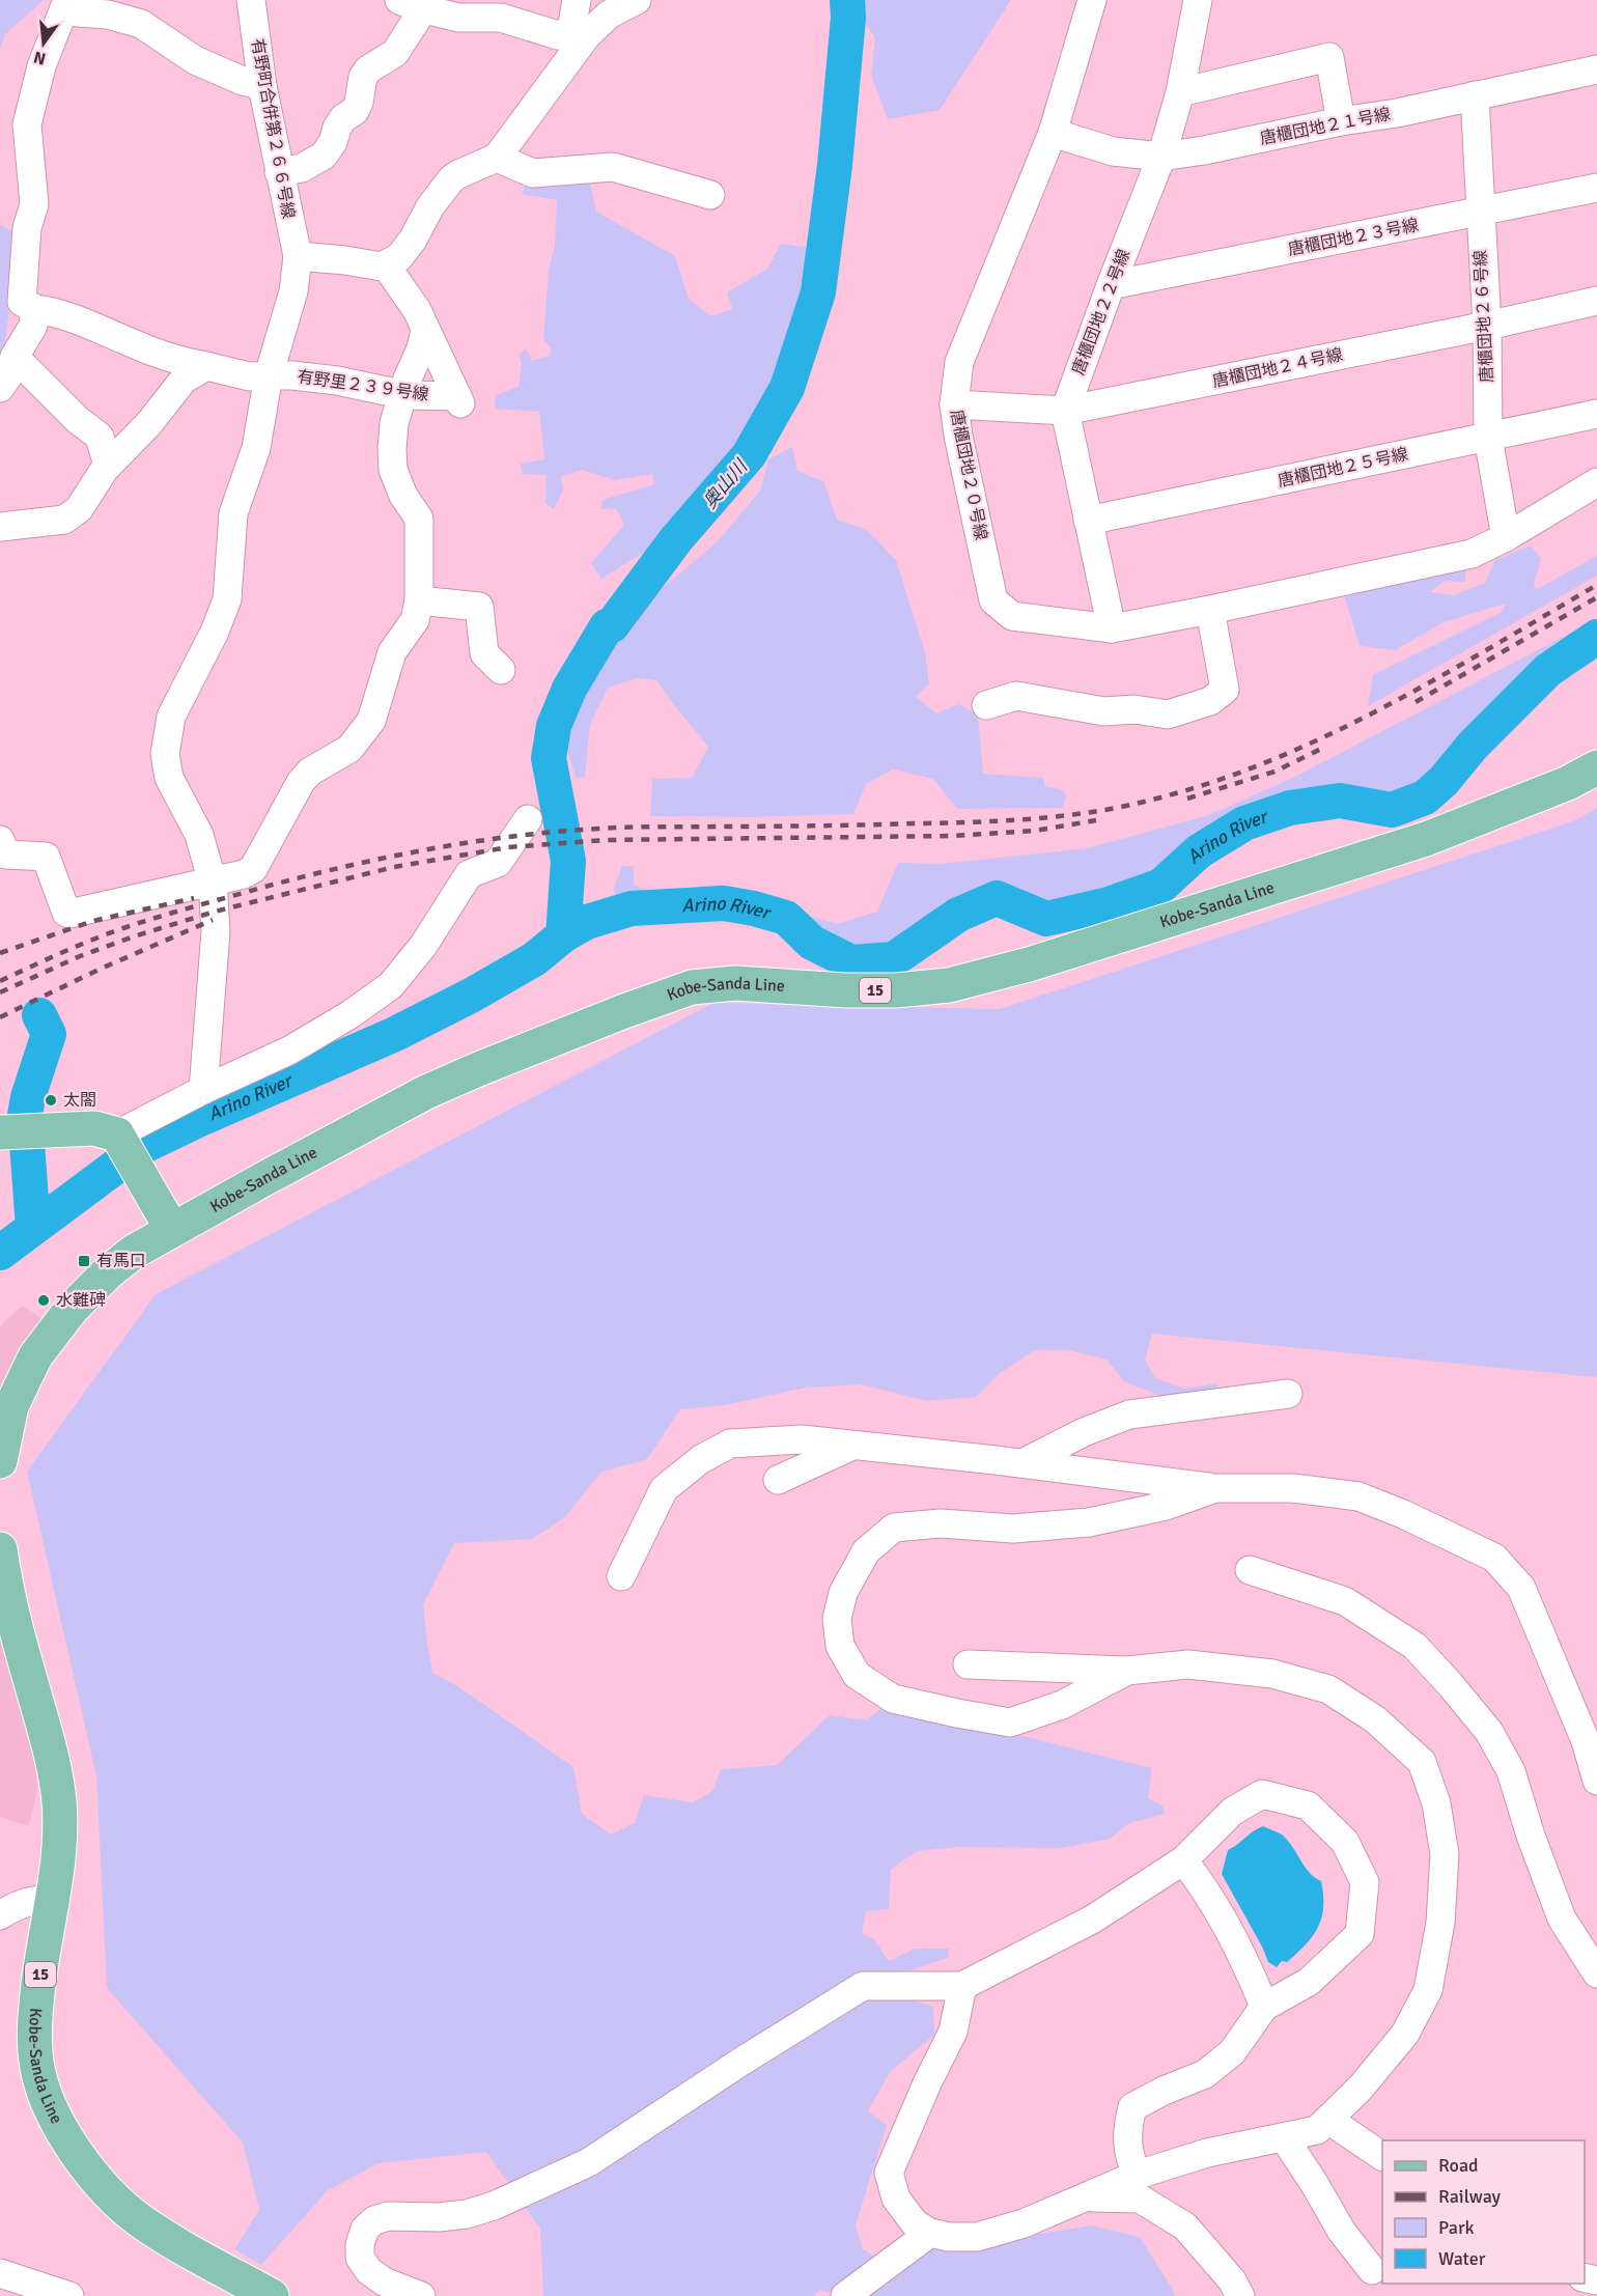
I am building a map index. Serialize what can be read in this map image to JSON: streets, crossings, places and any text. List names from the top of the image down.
{
  "streets": {
    "main road": ["Kobe-Sanda Line", "15"],
    "street": [
      "唐櫃団地２１号線",
      "有野町合併第２６６号線",
      "唐櫃団地２３号線",
      "唐櫃団地２２号線",
      "唐櫃団地２６号線",
      "唐櫃団地２４号線",
      "有野里２３９号線",
      "唐櫃団地２５号線",
      "唐櫃団地２０号線"
    ]
  },
  "crossings": [
    ["唐櫃団地２１号線", "唐櫃団地２２号線"],
    ["唐櫃団地２１号線", "唐櫃団地２６号線"],
    ["唐櫃団地２１号線", "唐櫃団地２０号線"],
    ["有野町合併第２６６号線", "有野里２３９号線"],
    ["唐櫃団地２３号線", "唐櫃団地２２号線"],
    ["唐櫃団地２３号線", "唐櫃団地２６号線"],
    ["唐櫃団地２２号線", "唐櫃団地２４号線"],
    ["唐櫃団地２６号線", "唐櫃団地２４号線"],
    ["唐櫃団地２６号線", "唐櫃団地２５号線"],
    ["唐櫃団地２６号線", "唐櫃団地２０号線"],
    ["唐櫃団地２４号線", "唐櫃団地２０号線"]
  ],
  "water": ["奥山川", "Arino River"],
  "places": {
    "other": ["太閤", "水難碑"],
    "transit": ["有馬口"]
  },
  "legend": [
    "Road",
    "Railway",
    "Park",
    "Water"
  ],
  "north": "bottom"
}
